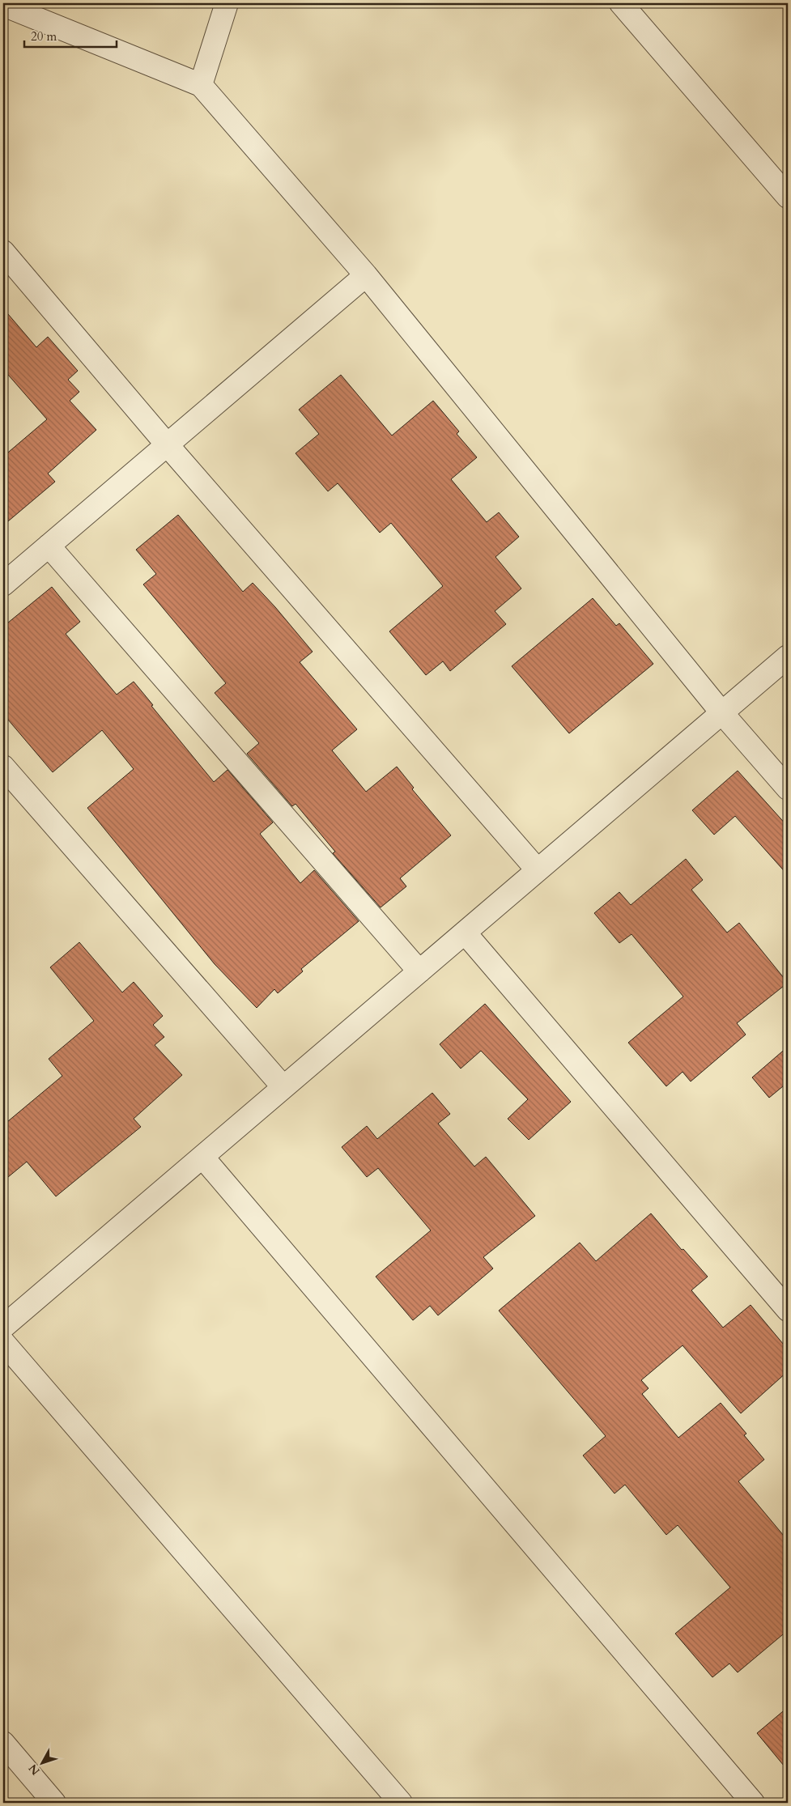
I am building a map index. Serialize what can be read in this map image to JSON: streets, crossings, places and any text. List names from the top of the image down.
{
  "scale_bar": "20 m",
  "north": "bottom left"
}
